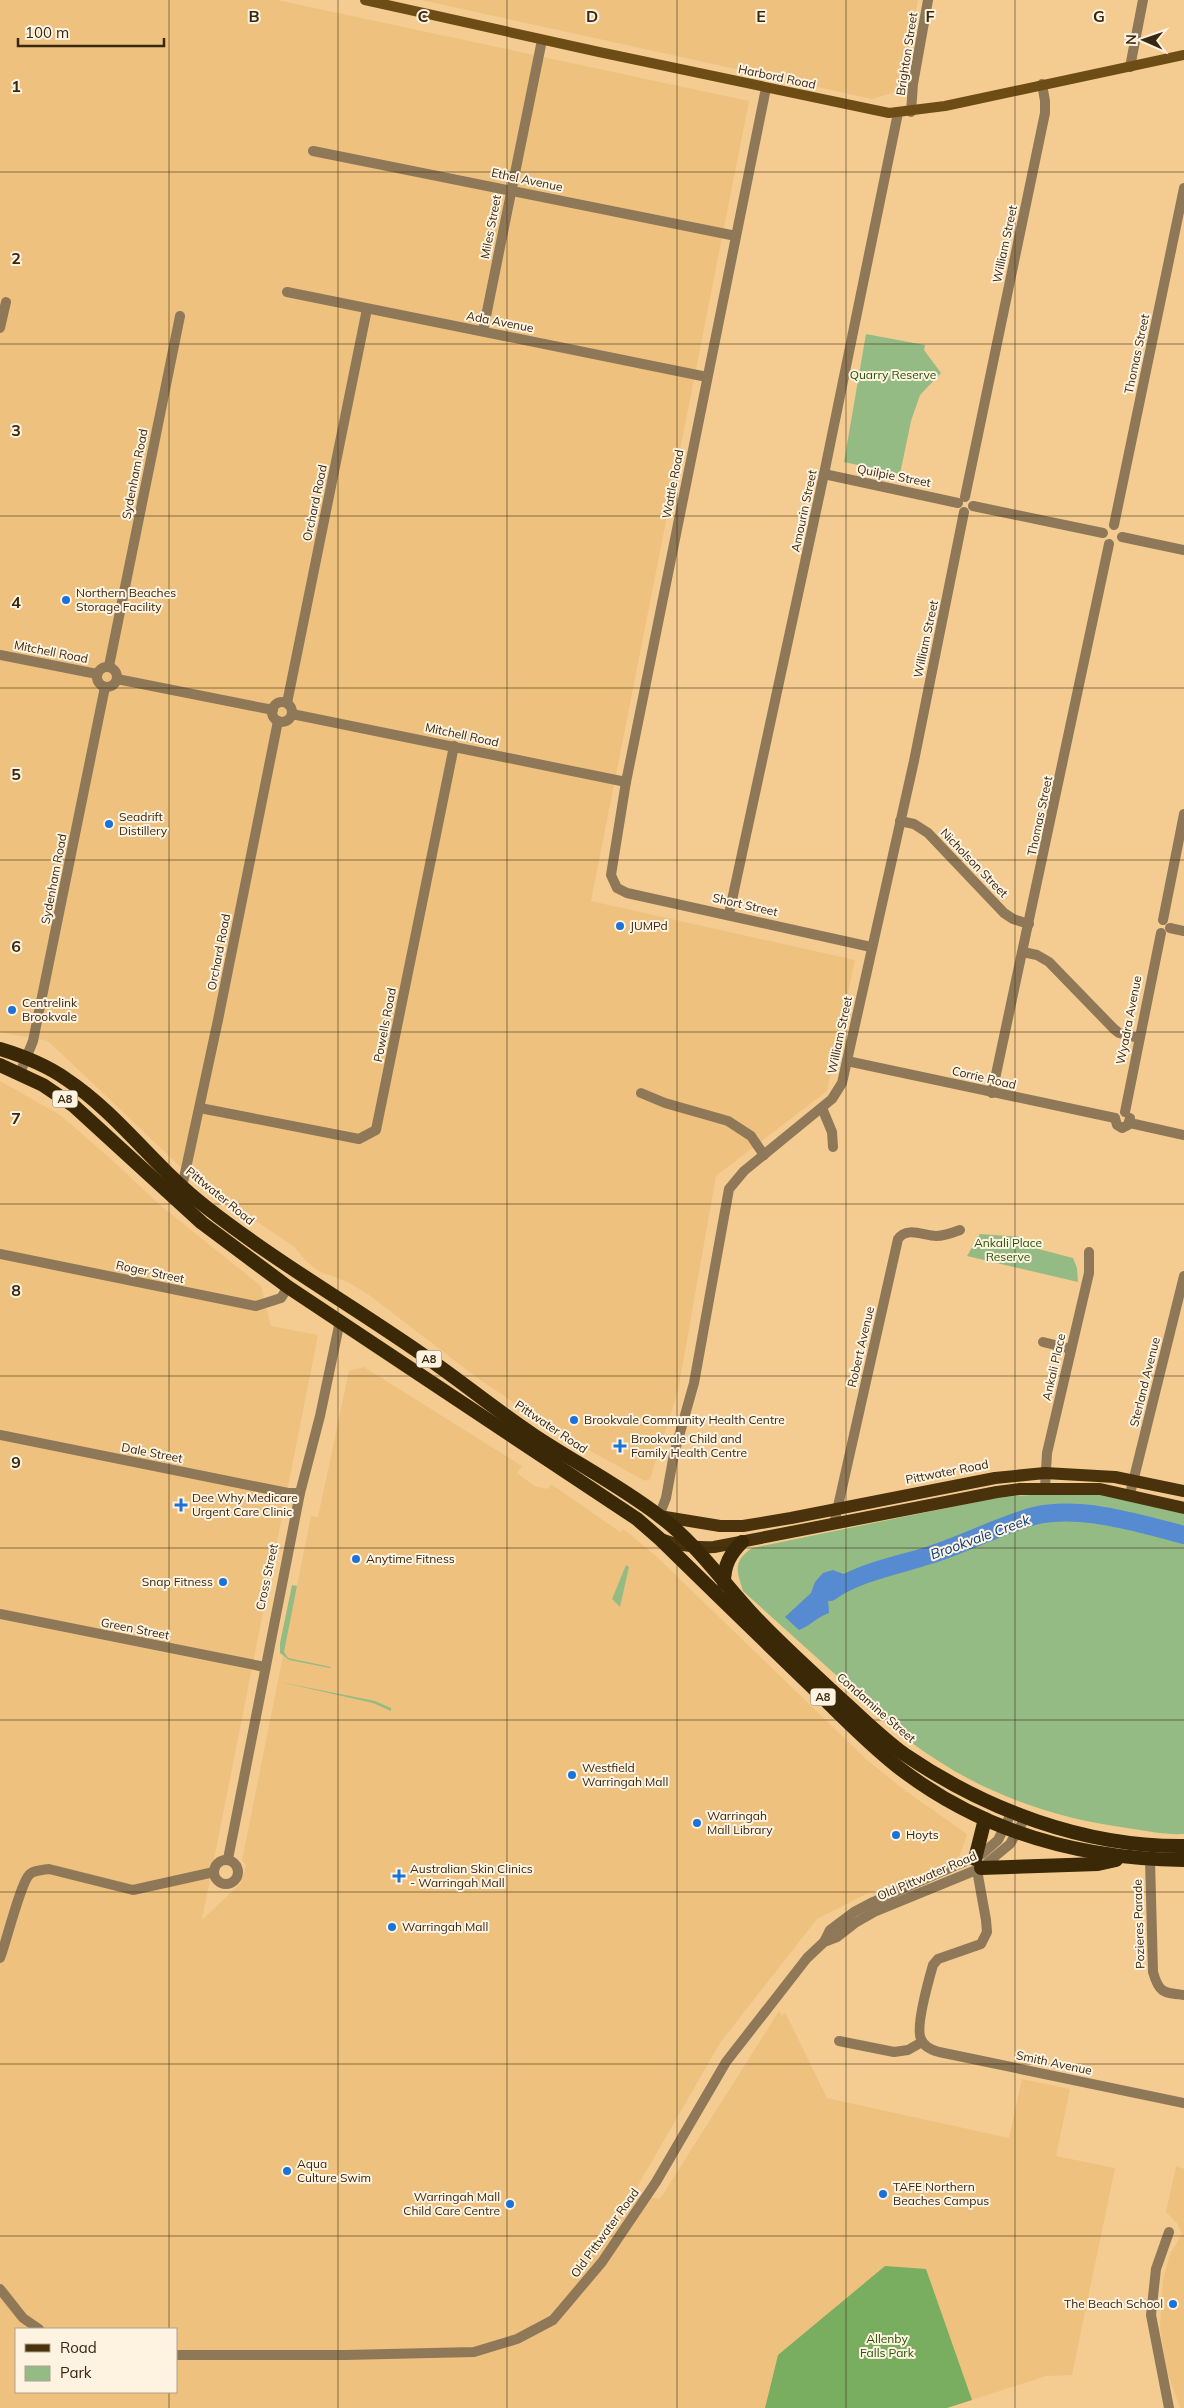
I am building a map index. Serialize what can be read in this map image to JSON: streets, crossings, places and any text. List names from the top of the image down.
{
  "streets": {
    "highway": [
      "A8",
      "Pittwater Road",
      "Cross Street",
      "Condamine Street"
    ],
    "main road": ["Harbord Road"],
    "street": [
      "Brighton Street",
      "Ethel Avenue",
      "Miles Street",
      "William Street",
      "Ada Avenue",
      "Thomas Street",
      "Sydenham Road",
      "Quilpie Street",
      "Wattle Road",
      "Orchard Road",
      "Amourin Street",
      "Mitchell Road",
      "Nicholson Street",
      "Short Street",
      "Wyadra Avenue",
      "Powells Road",
      "Corrie Road",
      "Roger Street",
      "Robert Avenue",
      "Ankali Place",
      "Sterland Avenue",
      "Dale Street",
      "Green Street",
      "Old Pittwater Road",
      "Pozieres Parade",
      "Smith Avenue"
    ]
  },
  "crossings": [
    ["Brighton Street", "Harbord Road"],
    ["Harbord Road", "Miles Street"],
    ["Harbord Road", "William Street"],
    ["Harbord Road", "Wattle Road"],
    ["Harbord Road", "Amourin Street"],
    ["Ethel Avenue", "Miles Street"],
    ["Ethel Avenue", "Wattle Road"],
    ["Miles Street", "Ada Avenue"],
    ["William Street", "Quilpie Street"],
    ["William Street", "Nicholson Street"],
    ["William Street", "Short Street"],
    ["William Street", "Corrie Road"],
    ["William Street", "Pittwater Road"],
    ["William Street", "Condamine Street"],
    ["Ada Avenue", "Wattle Road"],
    ["Ada Avenue", "Orchard Road"],
    ["Thomas Street", "Nicholson Street"],
    ["Thomas Street", "Corrie Road"],
    ["Sydenham Road", "Mitchell Road"],
    ["Sydenham Road", "A8"],
    ["Sydenham Road", "Pittwater Road"],
    ["Quilpie Street", "Amourin Street"],
    ["Wattle Road", "Mitchell Road"],
    ["Wattle Road", "Short Street"],
    ["Orchard Road", "Mitchell Road"],
    ["Orchard Road", "Powells Road"],
    ["Orchard Road", "Pittwater Road"],
    ["Amourin Street", "Short Street"],
    ["Mitchell Road", "Powells Road"],
    ["Wyadra Avenue", "Corrie Road"],
    ["A8", "Roger Street"],
    ["A8", "Cross Street"],
    ["A8", "Old Pittwater Road"],
    ["A8", "Pozieres Parade"],
    ["Pittwater Road", "Robert Avenue"],
    ["Pittwater Road", "Ankali Place"],
    ["Pittwater Road", "Sterland Avenue"],
    ["Pittwater Road", "Cross Street"],
    ["Pittwater Road", "Condamine Street"],
    ["Dale Street", "Cross Street"],
    ["Cross Street", "Green Street"],
    ["Condamine Street", "Old Pittwater Road"]
  ],
  "water": ["Brookvale Creek"],
  "parks": ["Quarry Reserve", "Ankali Place Reserve", "Allenby Falls Park"],
  "places": {
    "other": [
      "Northern Beaches Storage Facility",
      "Seadrift Distillery",
      "JUMPd",
      "Centrelink Brookvale",
      "Brookvale Community Health Centre",
      "Anytime Fitness",
      "Snap Fitness",
      "Westfield Warringah Mall",
      "Warringah Mall Library",
      "Hoyts",
      "Warringah Mall",
      "Aqua Culture Swim",
      "TAFE Northern Beaches Campus",
      "Warringah Mall Child Care Centre",
      "The Beach School"
    ],
    "health": ["Brookvale Child and Family Health Centre", "Dee Why Medicare Urgent Care Clinic", "Australian Skin Clinics - Warringah Mall"]
  },
  "legend": ["Road", "Park"],
  "scale_bar": "100 m",
  "north": "left",
  "grid": {
    "columns": [
      "B",
      "C",
      "D",
      "E",
      "F",
      "G"
    ],
    "rows": [
      "1",
      "2",
      "3",
      "4",
      "5",
      "6",
      "7",
      "8",
      "9"
    ]
  }
}
